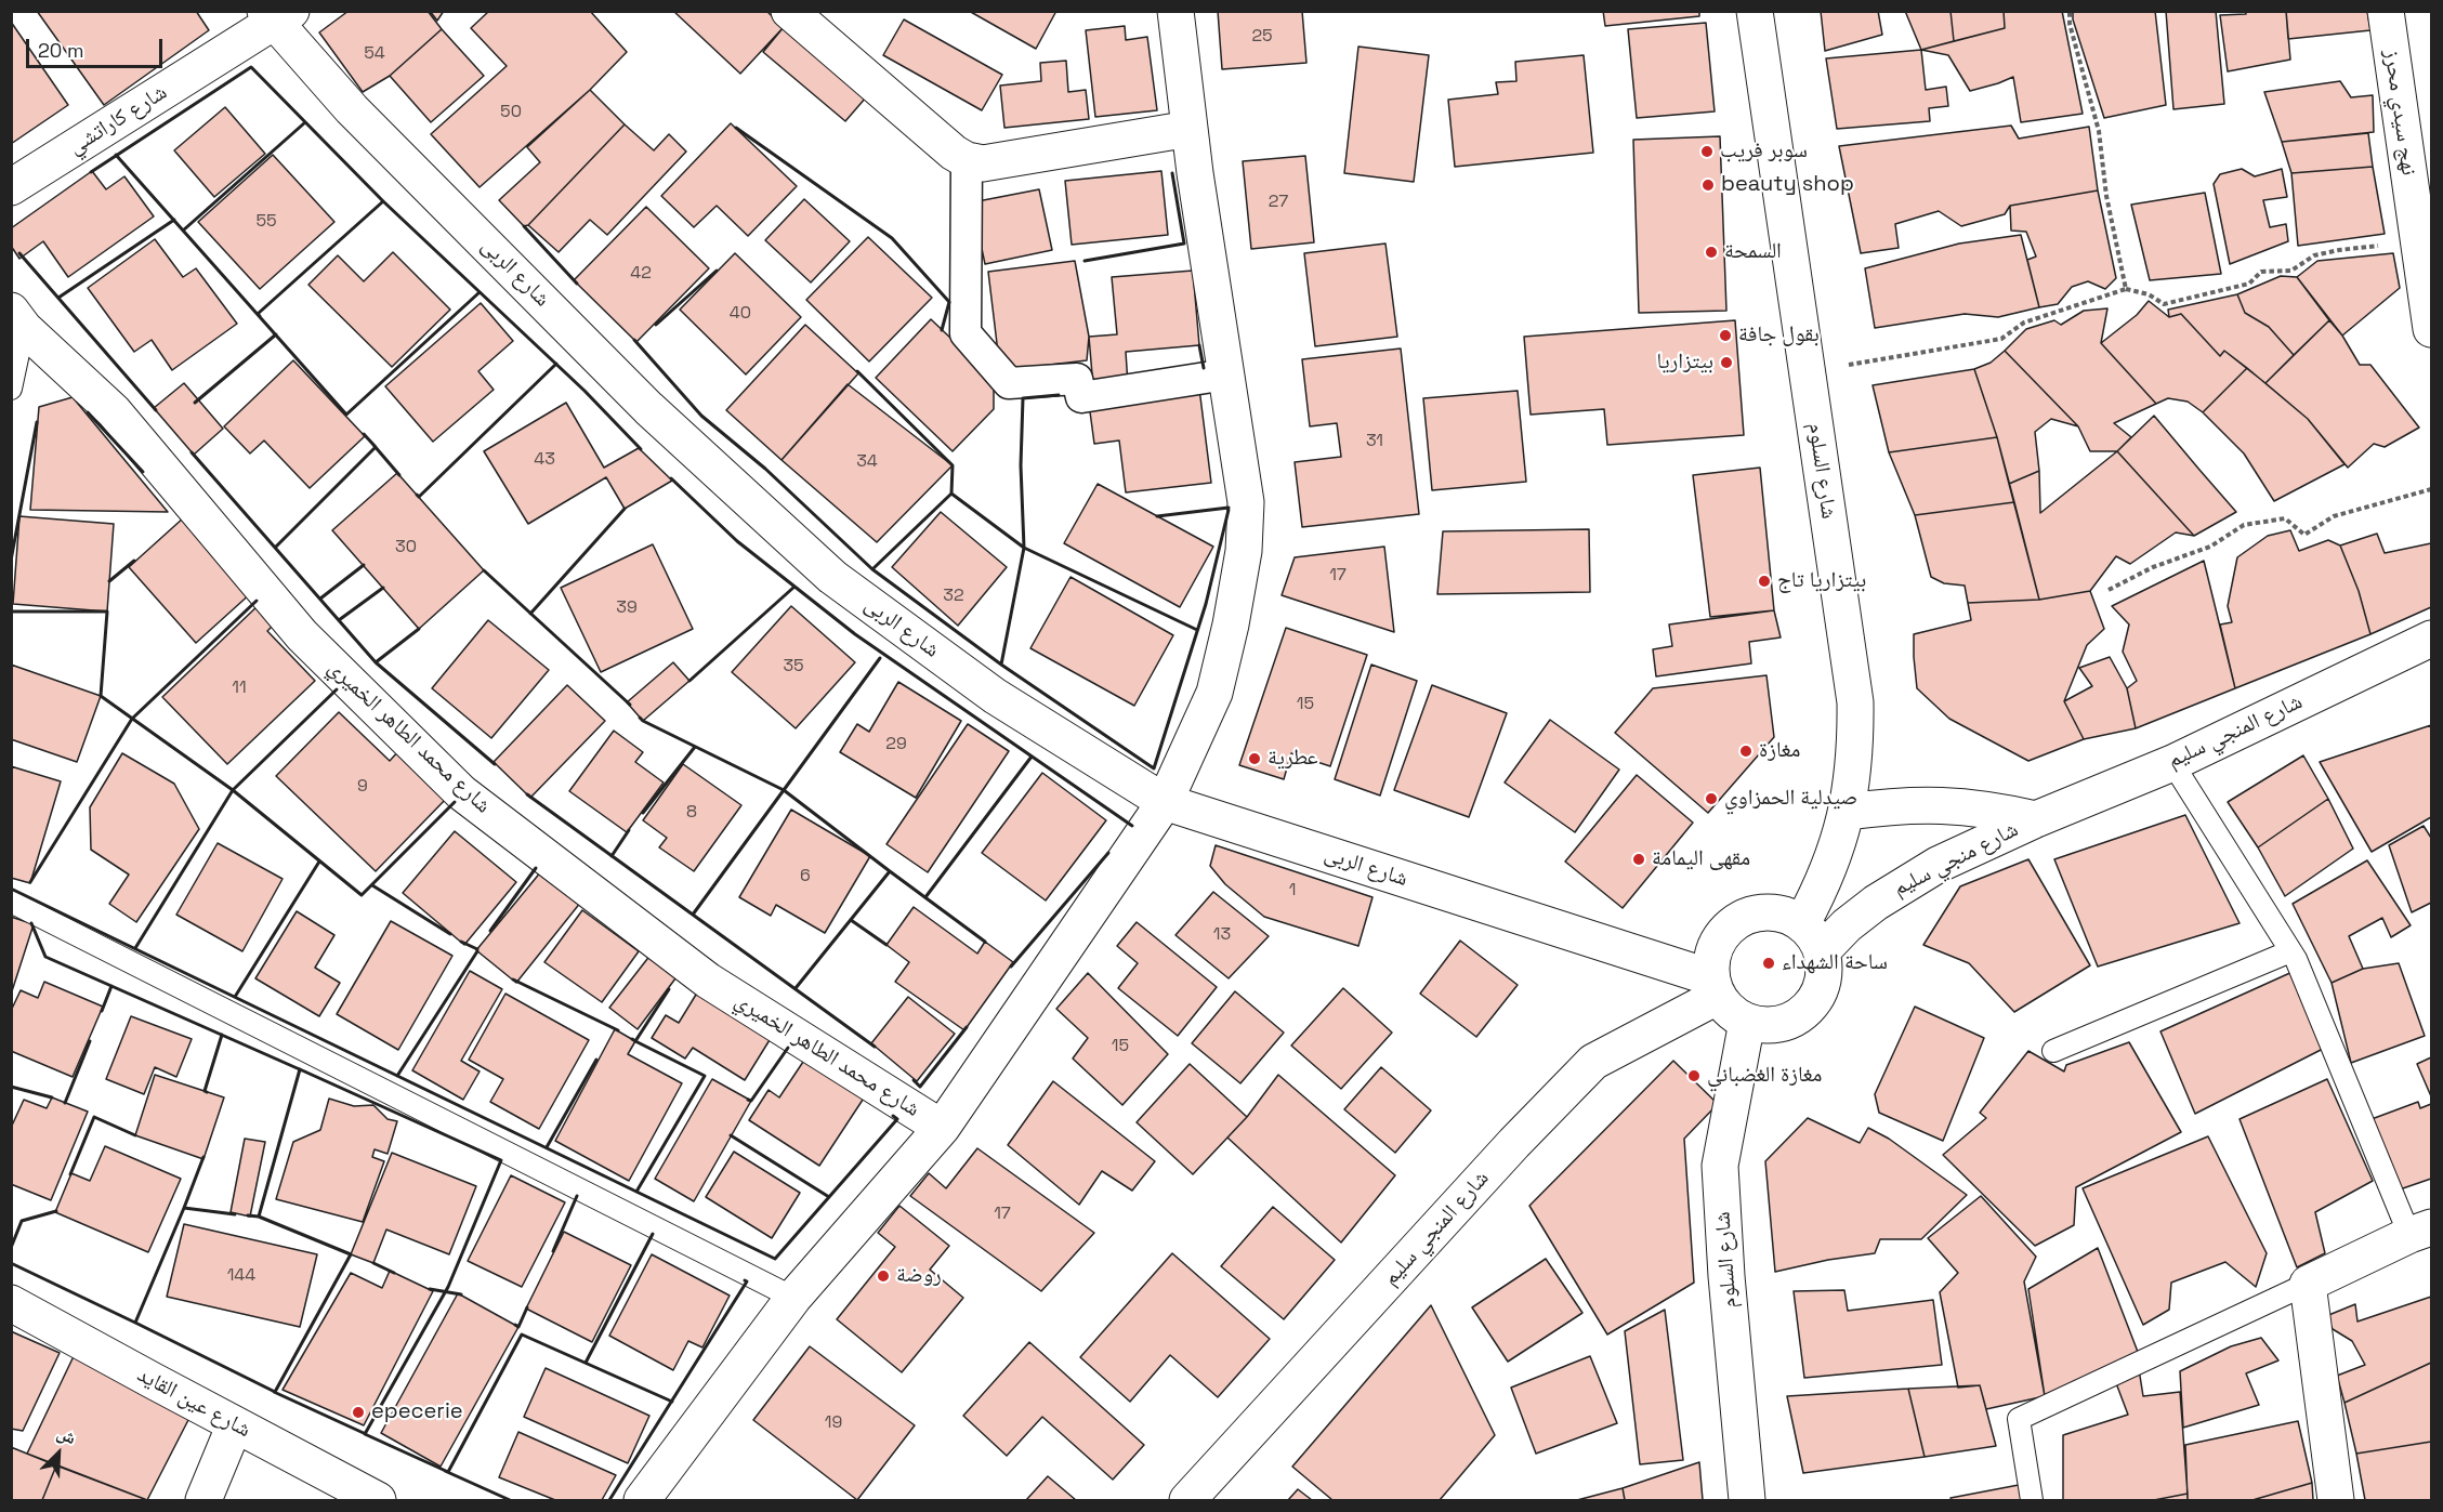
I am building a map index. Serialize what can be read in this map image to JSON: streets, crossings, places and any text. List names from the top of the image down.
{
  "streets": {
    "street": [
      "نهج سيدي محرز",
      "شارع كاراتشي",
      "شارع الربى",
      "شارع السلوم",
      "شارع المنجي سليم",
      "شارع محمد الطاهر الخميري",
      "شارع منجي سليم",
      "شارع عين القايد"
    ]
  },
  "crossings": [
    ["شارع كاراتشي", "شارع الربى"],
    ["شارع الربى", "شارع السلوم"],
    ["شارع الربى", "شارع المنجي سليم"],
    ["شارع الربى", "شارع منجي سليم"],
    ["شارع السلوم", "شارع المنجي سليم"],
    ["شارع السلوم", "شارع منجي سليم"],
    ["شارع المنجي سليم", "شارع منجي سليم"]
  ],
  "places": [
    "سوبر فريب",
    "beauty shop",
    "السمحة",
    "بقول جافة",
    "بيتزاريا",
    "بيتزاريا تاج",
    "مغازة",
    "عطرية",
    "صيدلية الحمزاوي",
    "مقهى اليمامة",
    "ساحة الشهداء",
    "مغازة الغضباني",
    "روضة",
    "epecerie"
  ],
  "house_numbers": [
    "25",
    "54",
    "50",
    "27",
    "55",
    "42",
    "40",
    "31",
    "43",
    "34",
    "30",
    "17",
    "32",
    "39",
    "35",
    "11",
    "15",
    "29",
    "9",
    "8",
    "6",
    "1",
    "13",
    "15",
    "17",
    "144",
    "19"
  ],
  "scale_bar": "20 m",
  "north": "top right"
}
